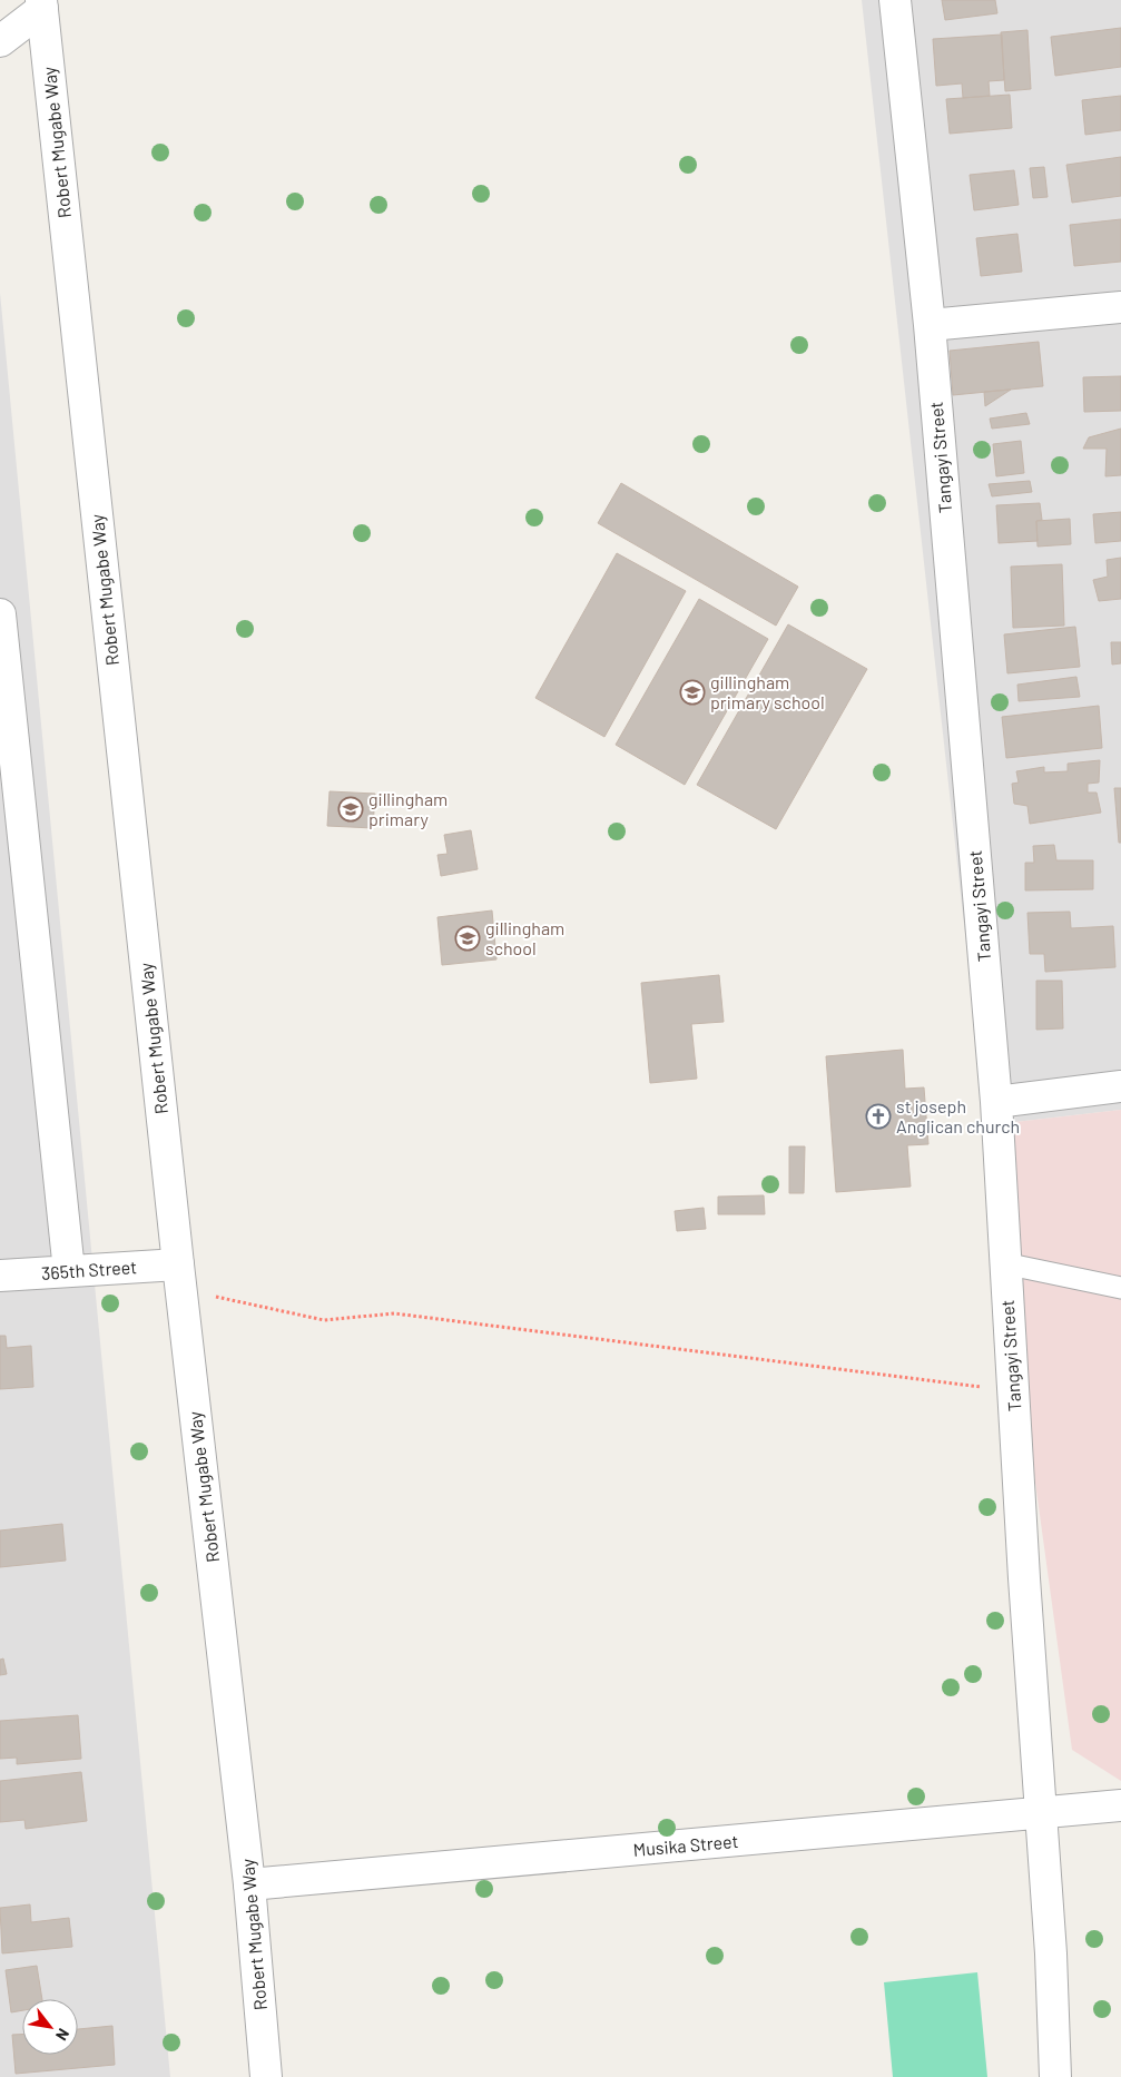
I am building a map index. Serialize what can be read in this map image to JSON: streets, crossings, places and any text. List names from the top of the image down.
{
  "streets": {
    "street": [
      "Robert Mugabe Way",
      "Tangayi Street",
      "365th Street",
      "Musika Street"
    ]
  },
  "crossings": [
    ["Robert Mugabe Way", "365th Street"],
    ["Robert Mugabe Way", "Musika Street"],
    ["Tangayi Street", "Musika Street"]
  ],
  "places": {
    "school or university": ["gillingham primary school", "gillingham primary", "gillingham school"],
    "church": ["st joseph Anglican church"]
  },
  "north": "bottom right"
}
